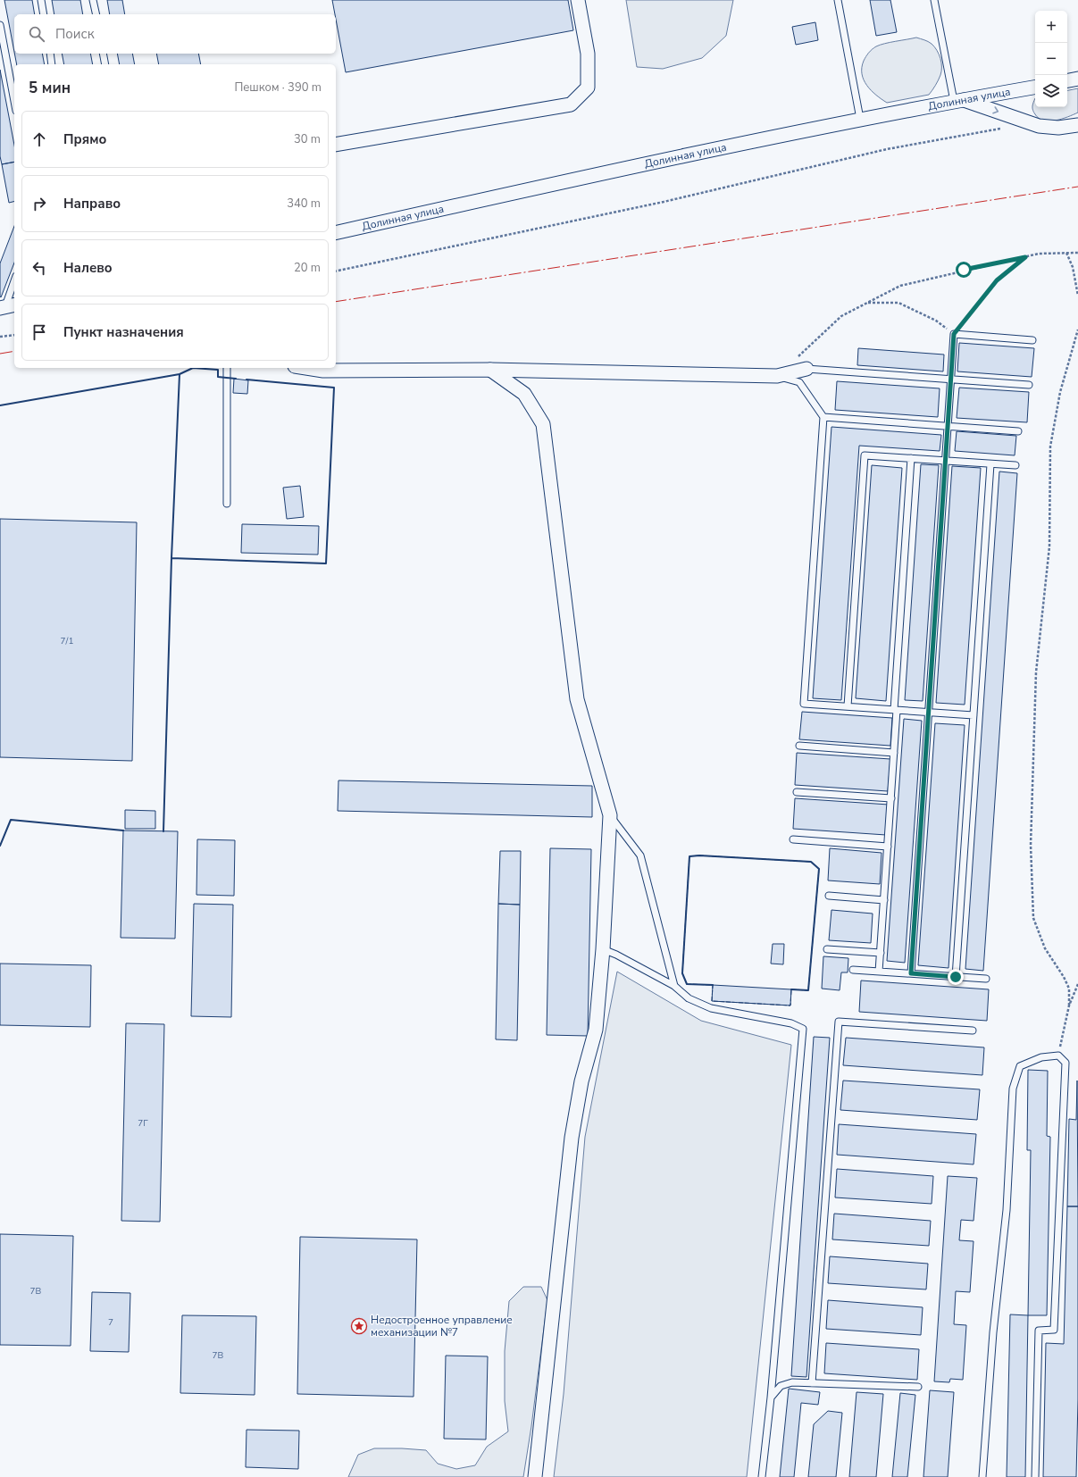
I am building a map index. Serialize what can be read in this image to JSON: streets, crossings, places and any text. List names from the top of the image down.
{
  "streets": {
    "street": ["Долинная улица"]
  },
  "places": {
    "place": ["Недостроенное управление механизации №7"]
  },
  "house_numbers": [
    "7/1",
    "7Г",
    "7В",
    "7",
    "7В"
  ],
  "page": {
    "map_buttons": ["+", "−"],
    "search": "Поиск",
    "heading": ["5 мин", "Пешком · 390 m"],
    "list": [
      ["Прямо", "30 m"],
      ["Направо", "340 m"],
      ["Налево", "20 m"],
      "Пункт назначения"
    ]
  }
}
